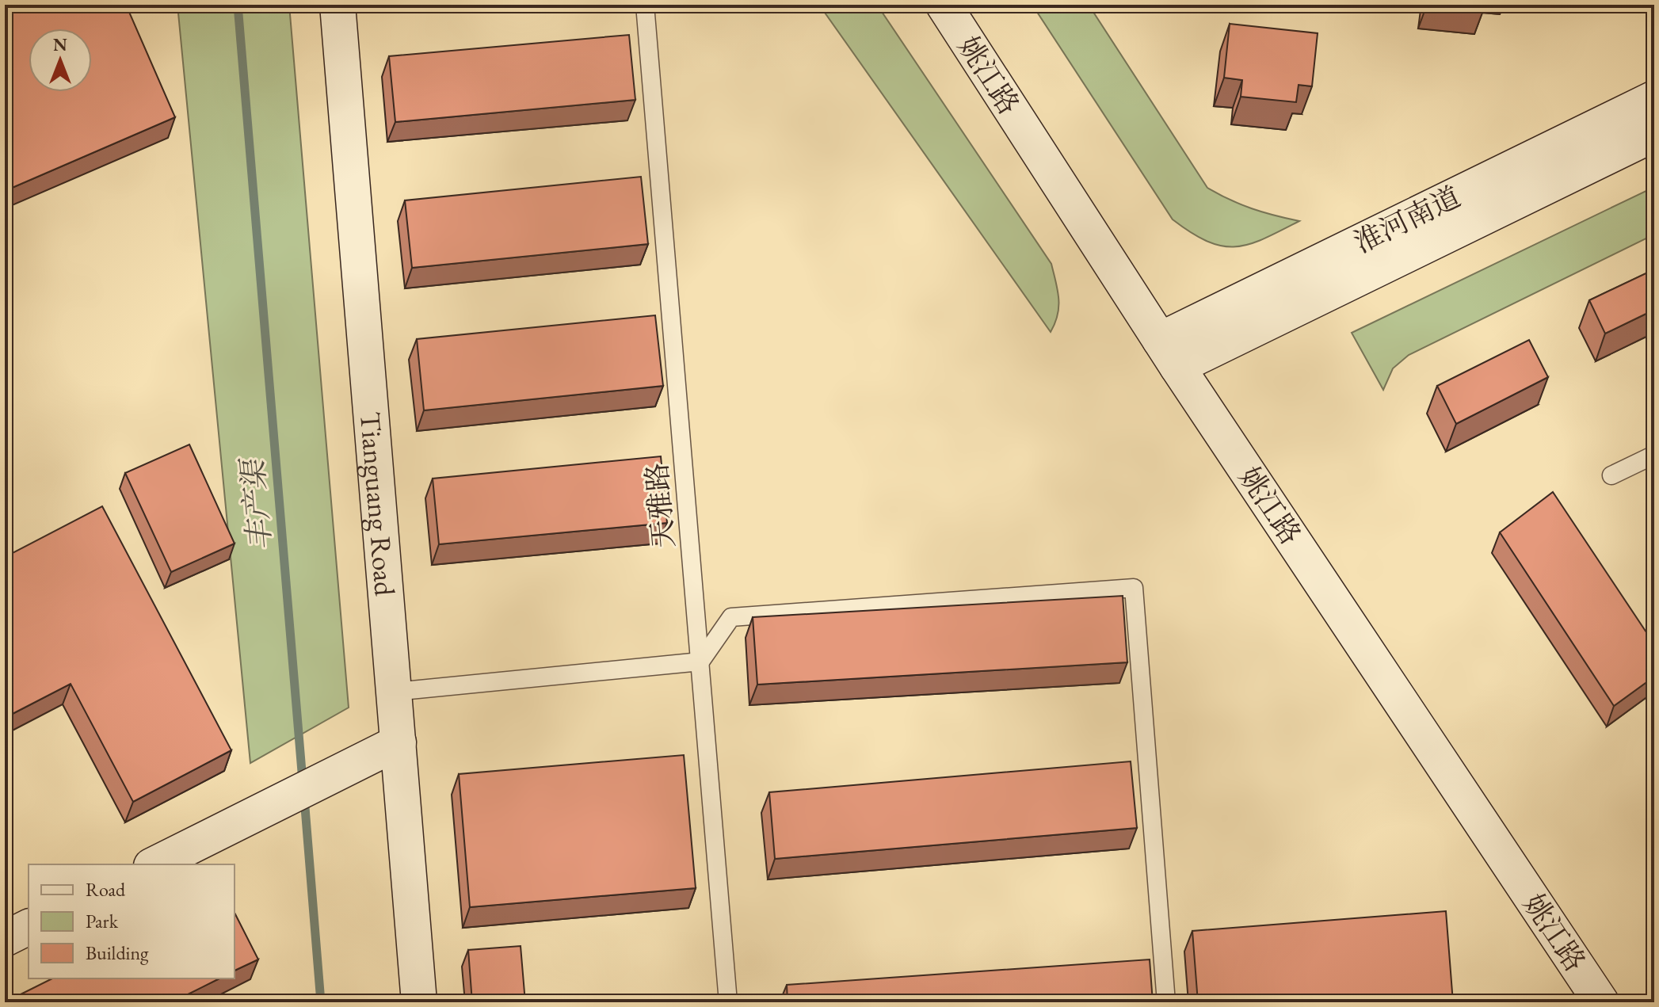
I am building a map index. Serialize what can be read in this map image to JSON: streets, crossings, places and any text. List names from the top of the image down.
{
  "streets": {
    "street": ["姚江路", "淮河南道", "Tianguang Road"],
    "lane": ["天雅路"]
  },
  "crossings": [
    ["姚江路", "淮河南道"]
  ],
  "water": ["丰产渠"],
  "legend": ["Road", "Park", "Building"],
  "north": "top"
}
